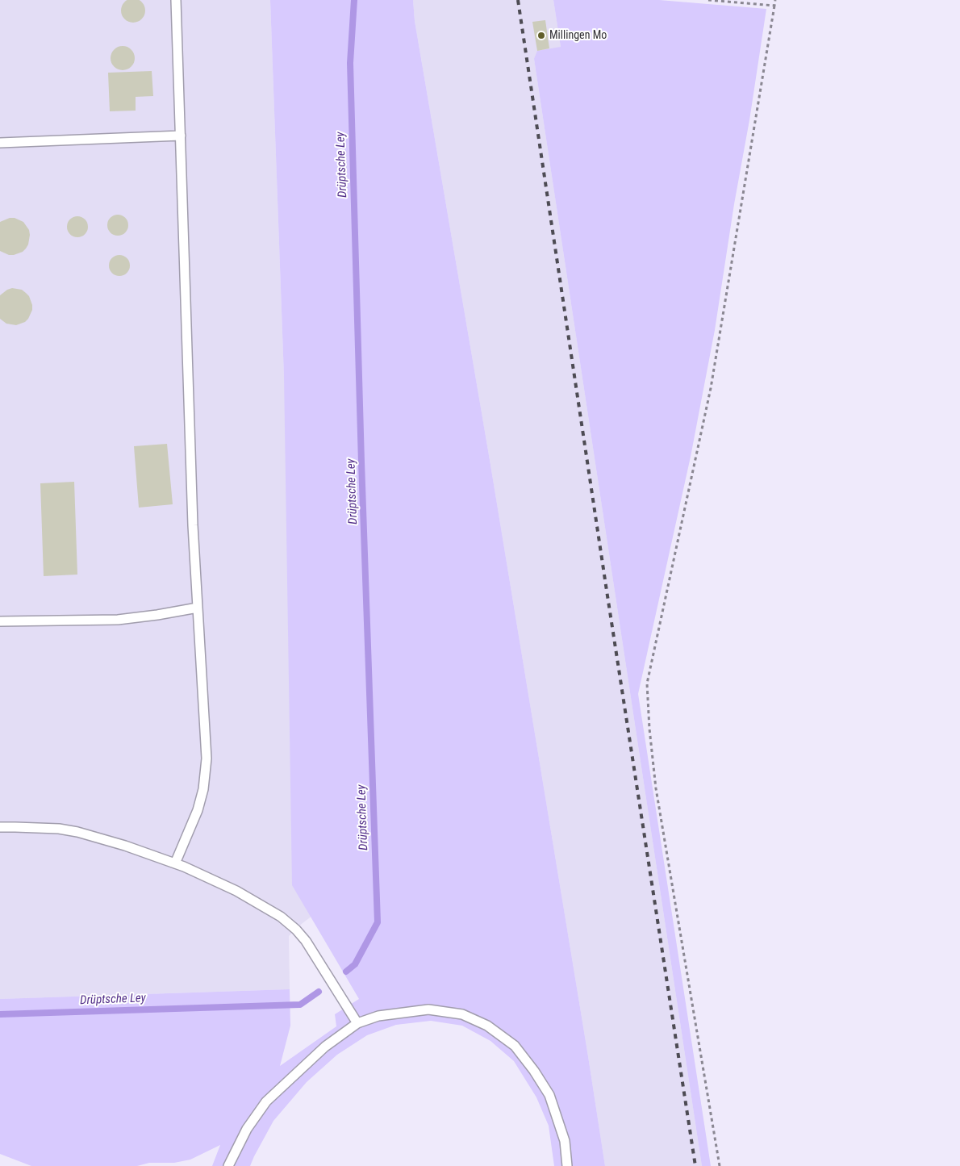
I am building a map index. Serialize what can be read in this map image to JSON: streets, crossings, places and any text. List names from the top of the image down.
{
  "water": ["Drüptsche Ley"],
  "places": ["Millingen Mo"]
}
